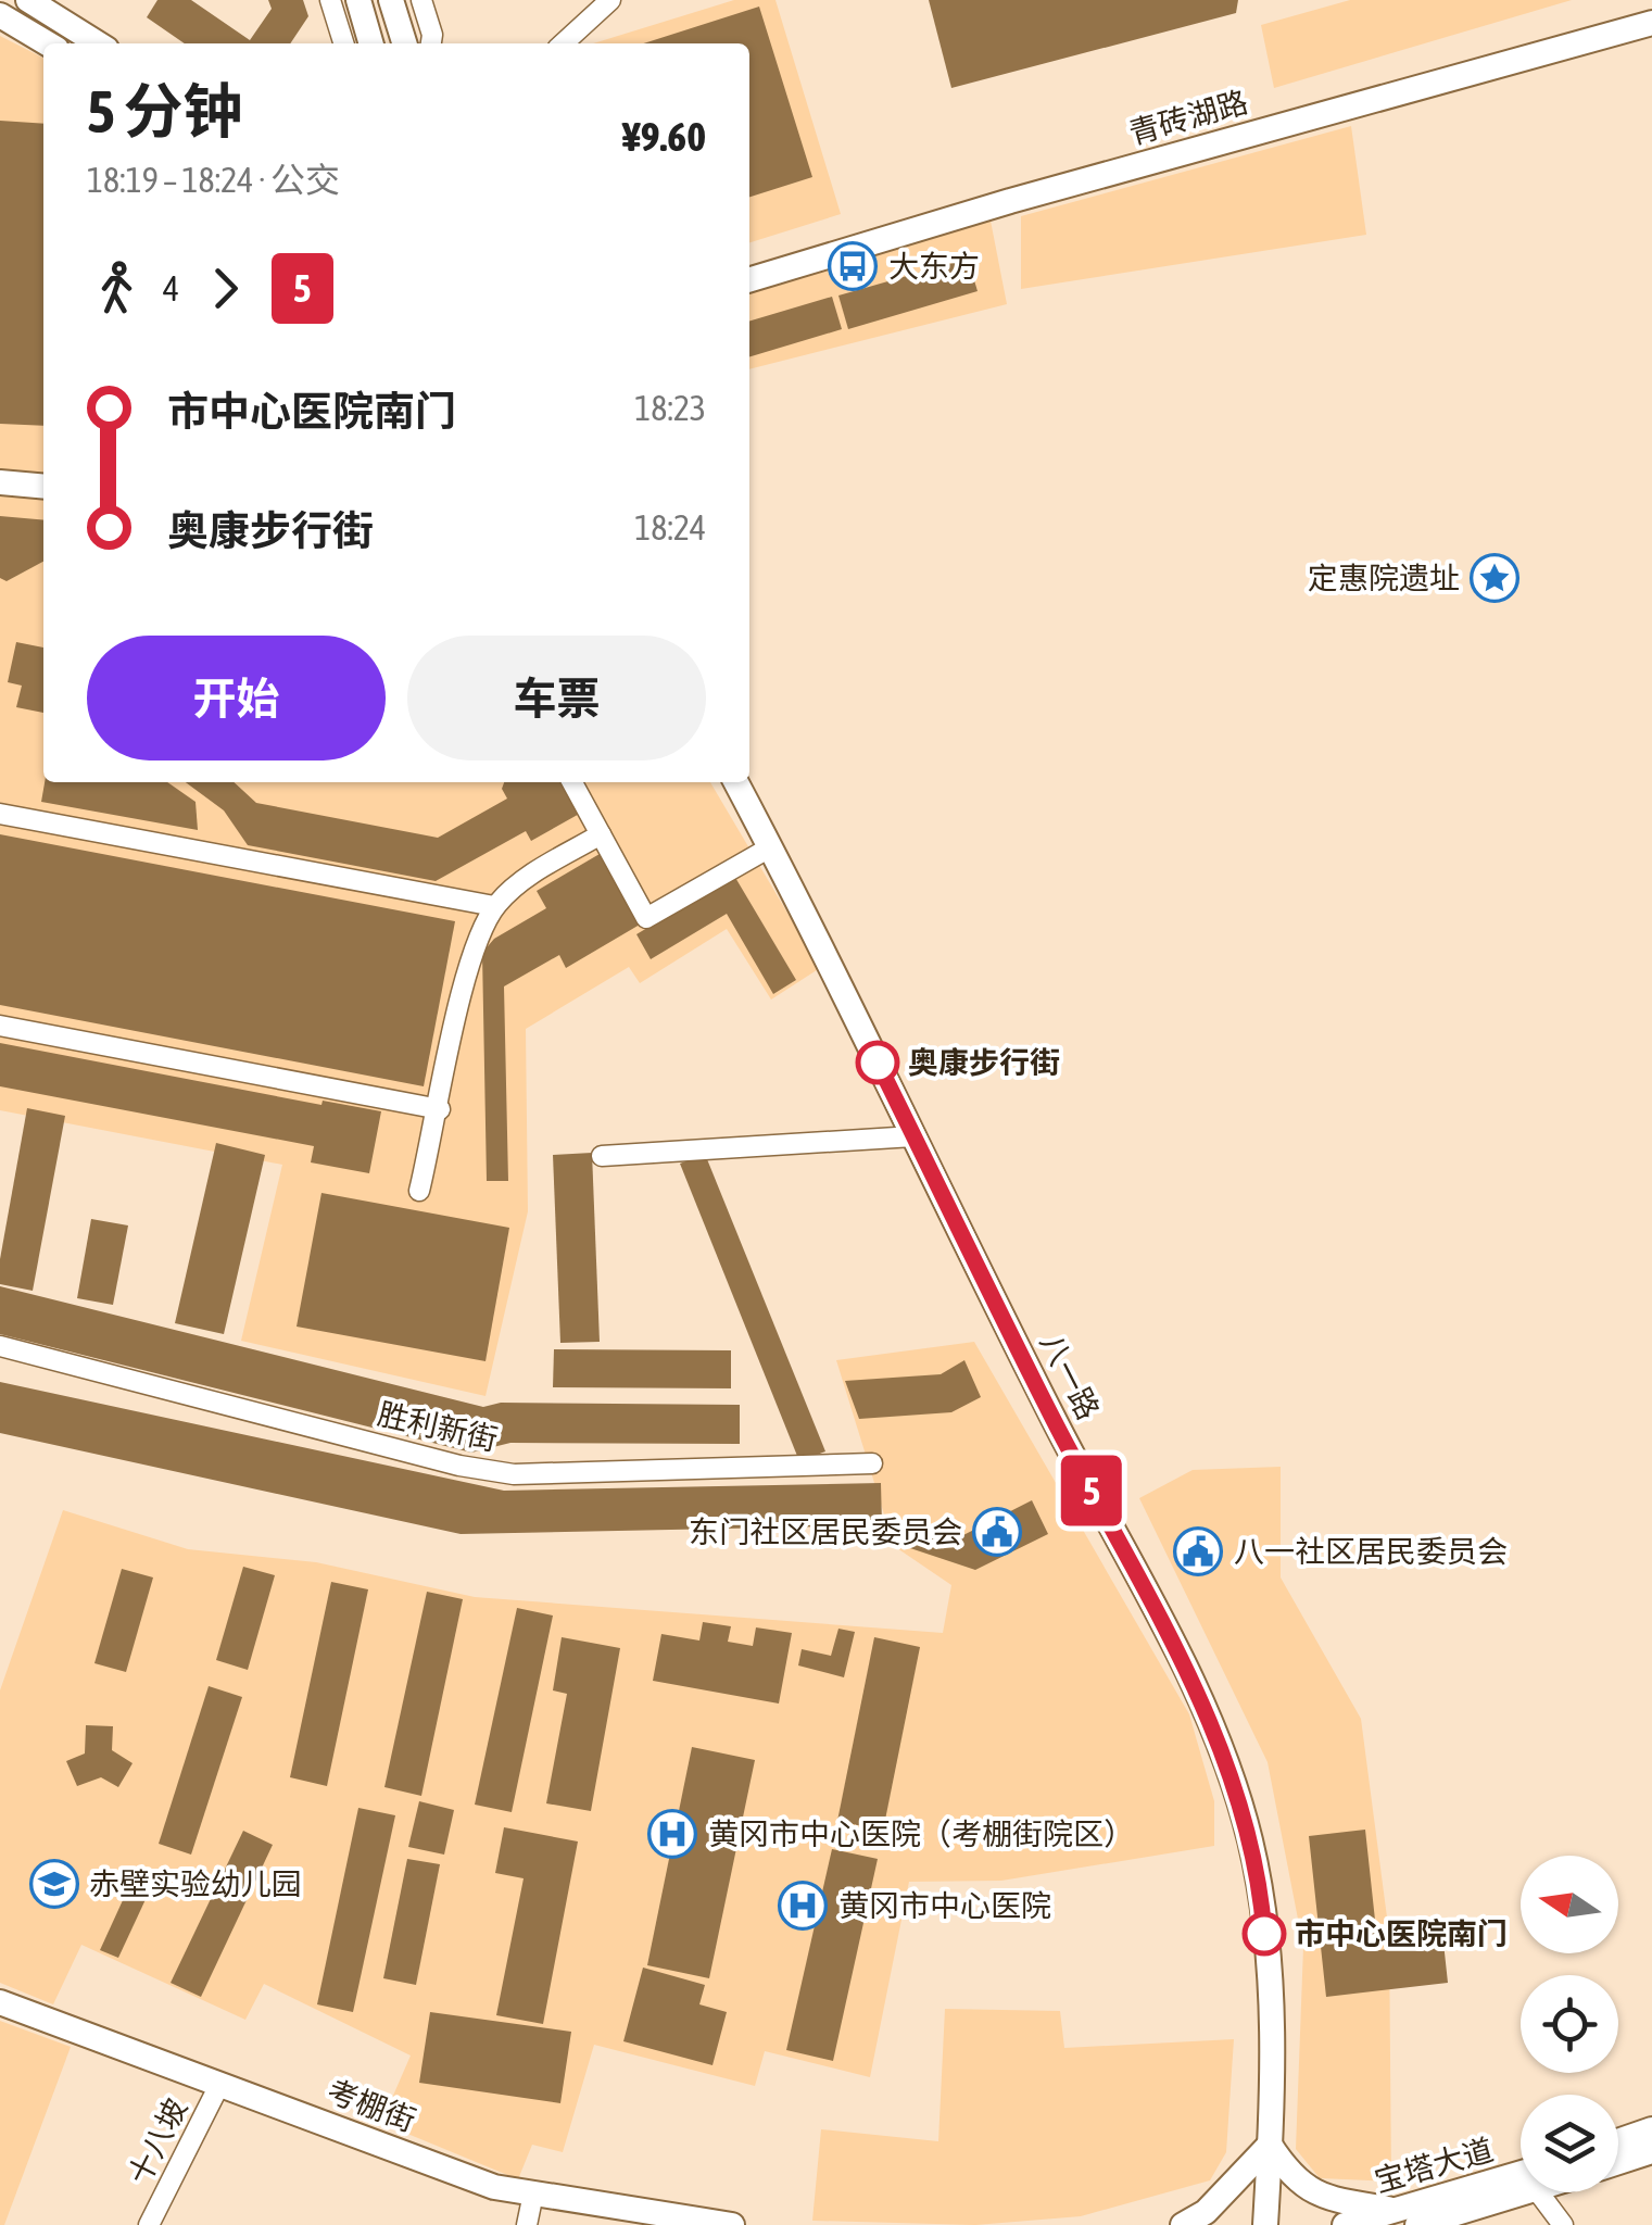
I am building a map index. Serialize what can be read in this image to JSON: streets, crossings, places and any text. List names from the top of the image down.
{
  "streets": {
    "main road": [
      "青砖湖路",
      "八一路",
      "考棚街",
      "宝塔大道"
    ],
    "street": ["胜利新街", "十八坡"]
  },
  "crossings": [
    ["考棚街", "十八坡"]
  ],
  "places": {
    "bus stop": ["大东方"],
    "place": ["定惠院遗址"],
    "other": ["奥康步行街", "市中心医院南门"],
    "public building": ["东门社区居民委员会", "八一社区居民委员会"],
    "hospital": ["黄冈市中心医院（考棚街院区）", "黄冈市中心医院"],
    "school or university": ["赤壁实验幼儿园"]
  },
  "lines": ["bus line 5"],
  "north": "left",
  "page": {
    "on_map": "5",
    "heading": ["5 分钟", "18:19 – 18:24 · 公交", "¥9.60"],
    "legs": ["4", "5"],
    "list": [
      {
        "name": "市中心医院南门",
        "value": "18:23"
      },
      {
        "name": "奥康步行街",
        "value": "18:24"
      }
    ],
    "buttons": ["开始", "车票"]
  }
}
